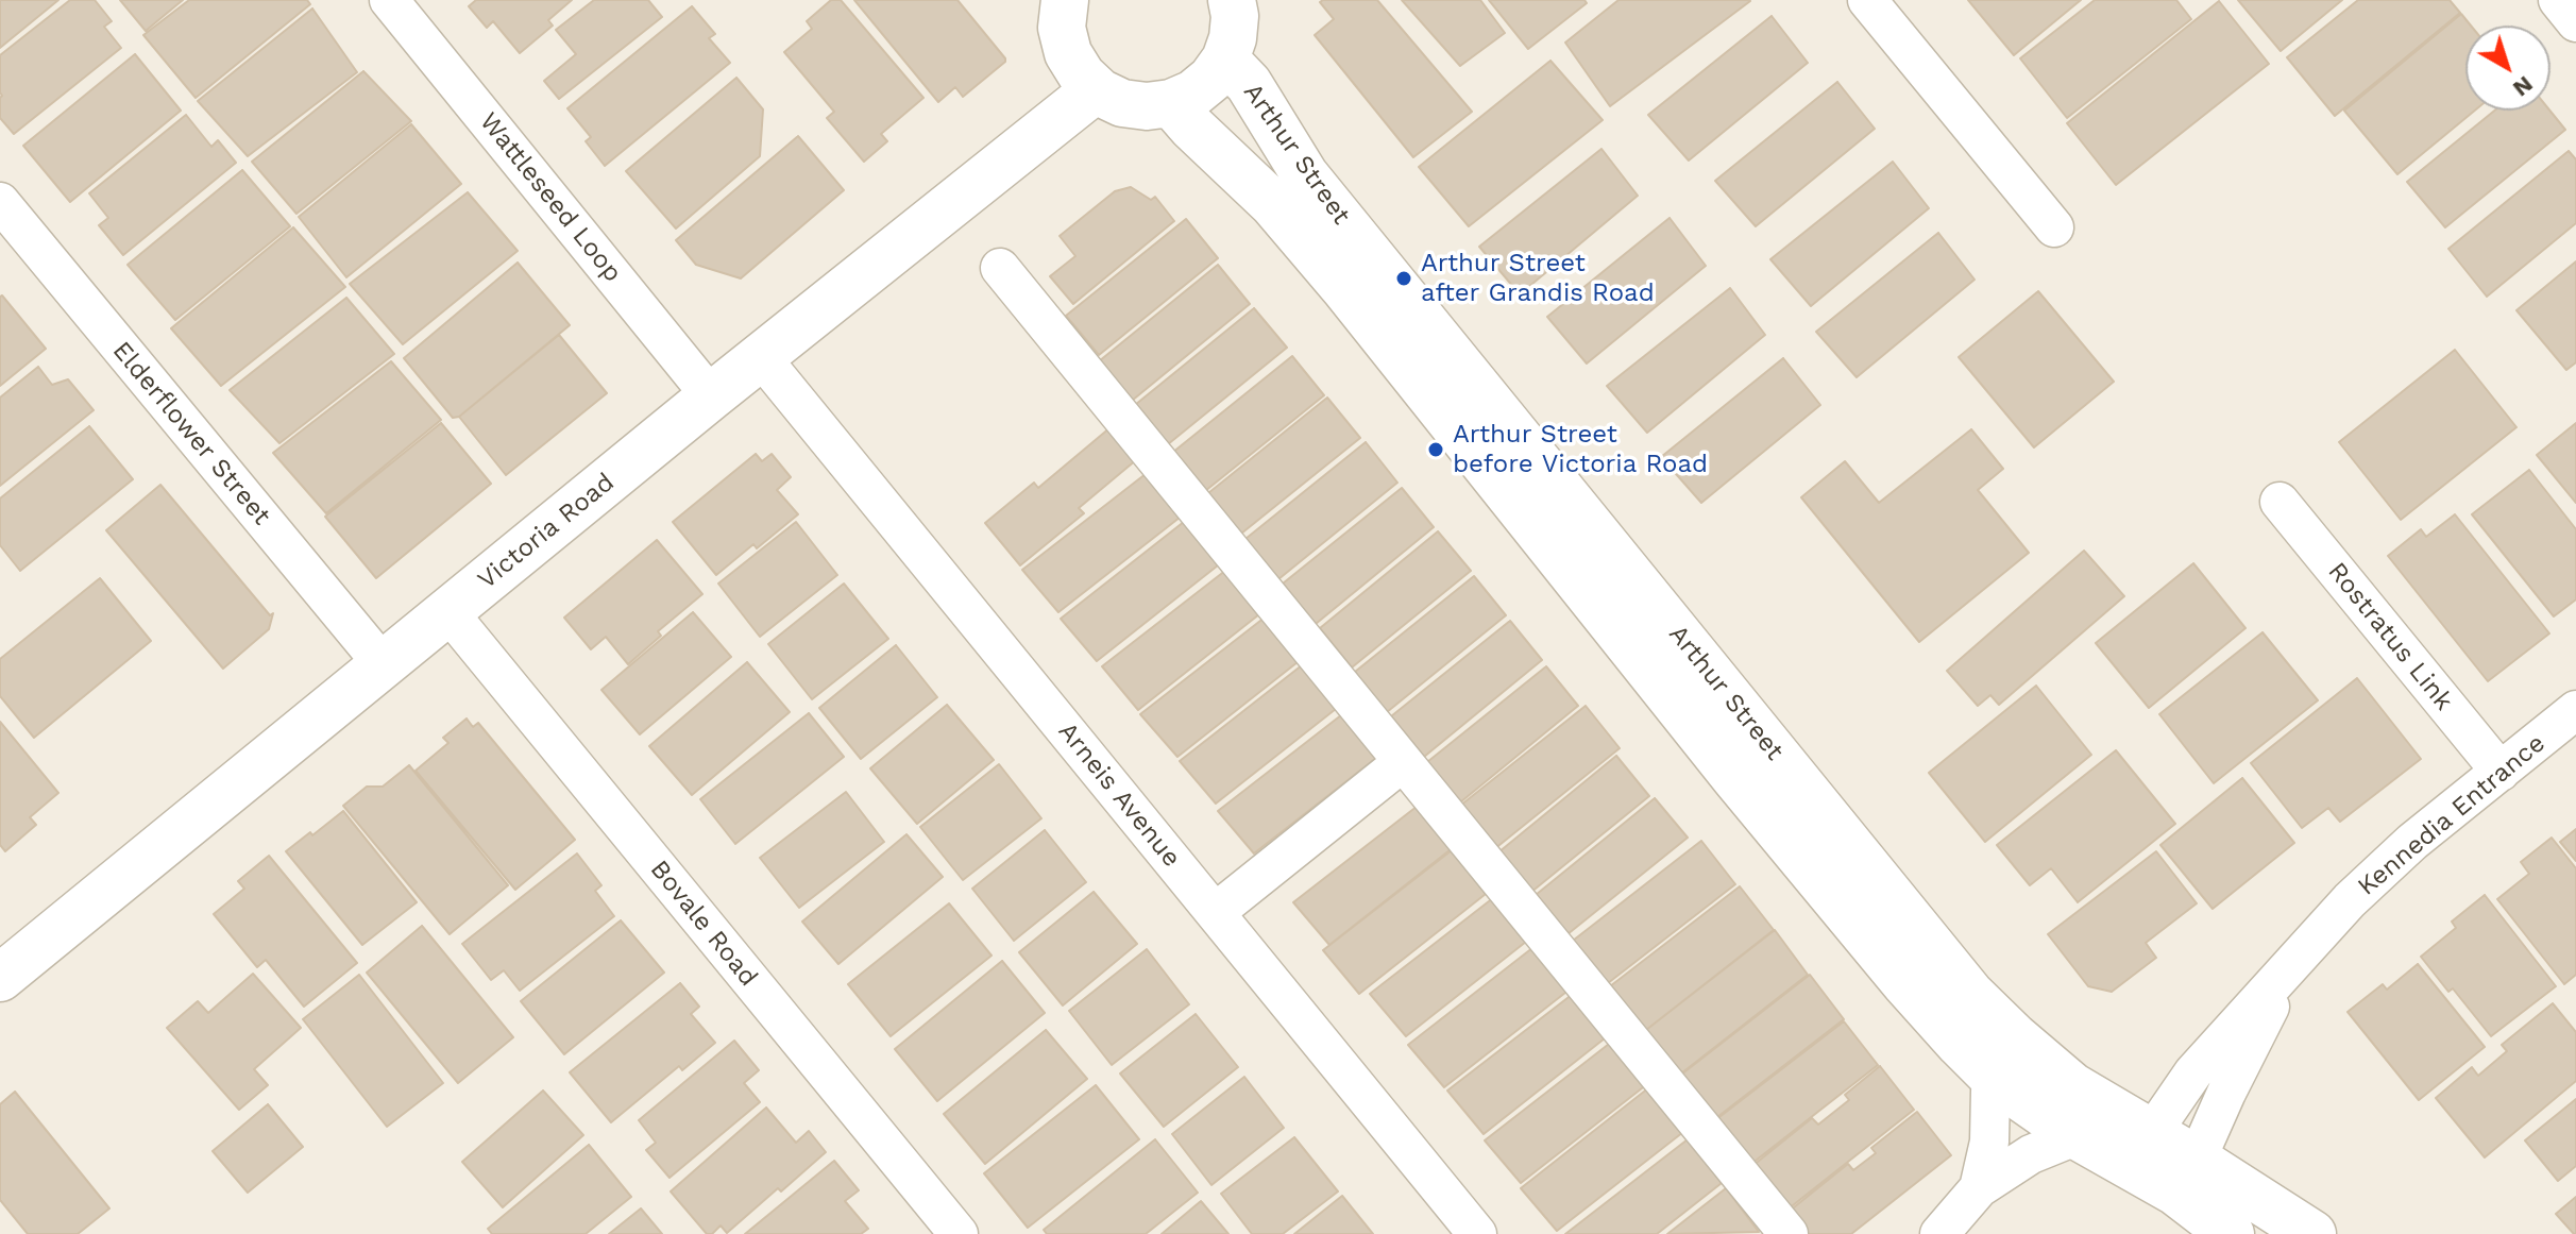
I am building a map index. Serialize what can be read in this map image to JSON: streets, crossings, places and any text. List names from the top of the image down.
{
  "streets": {
    "street": [
      "Arthur Street",
      "Wattleseed Loop",
      "Elderflower Street",
      "Victoria Road",
      "Rostratus Link",
      "Arneis Avenue",
      "Kennedia Entrance",
      "Bovale Road"
    ]
  },
  "crossings": [
    ["Arthur Street", "Kennedia Entrance"],
    ["Wattleseed Loop", "Victoria Road"],
    ["Elderflower Street", "Victoria Road"],
    ["Victoria Road", "Arneis Avenue"],
    ["Victoria Road", "Bovale Road"],
    ["Rostratus Link", "Kennedia Entrance"]
  ],
  "places": ["Arthur Street after Grandis Road", "Arthur Street before Victoria Road"],
  "north": "bottom right"
}
